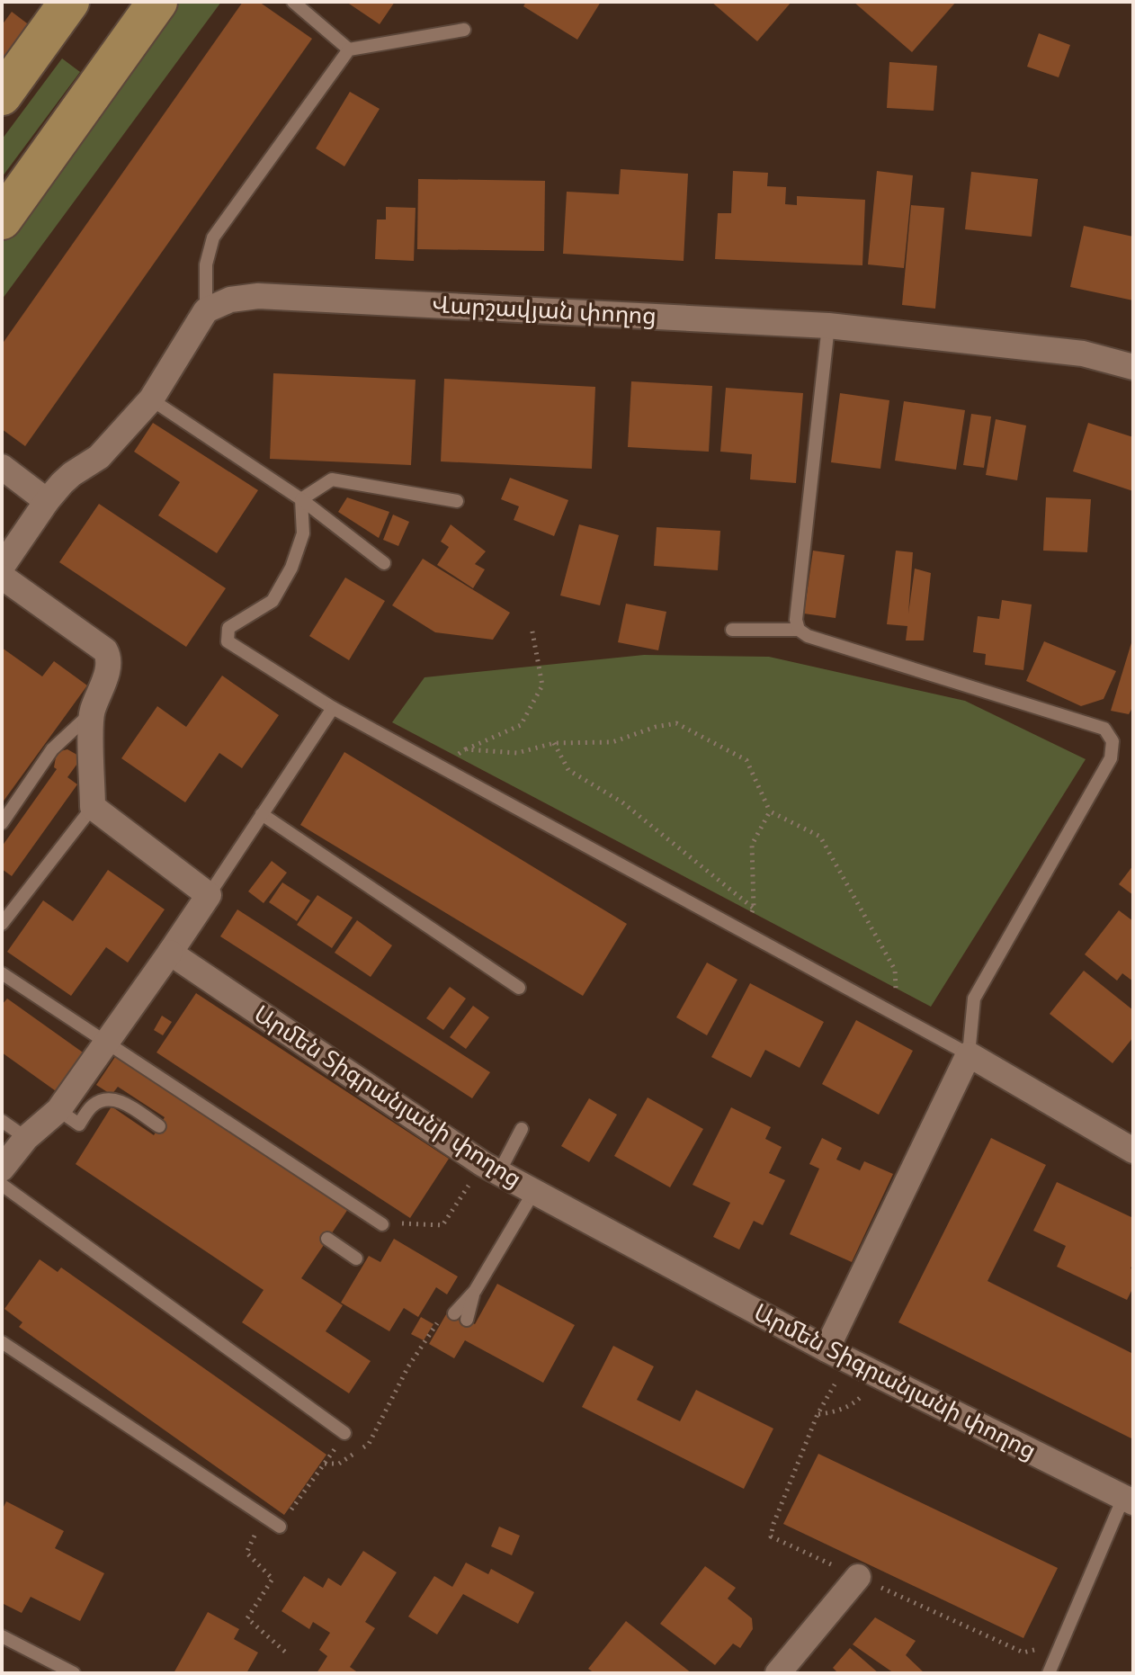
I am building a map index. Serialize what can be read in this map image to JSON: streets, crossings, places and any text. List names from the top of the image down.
{
  "streets": {
    "street": ["Վարշավյան փողոց", "Արմեն Տիգրանյանի փողոց"]
  }
}
